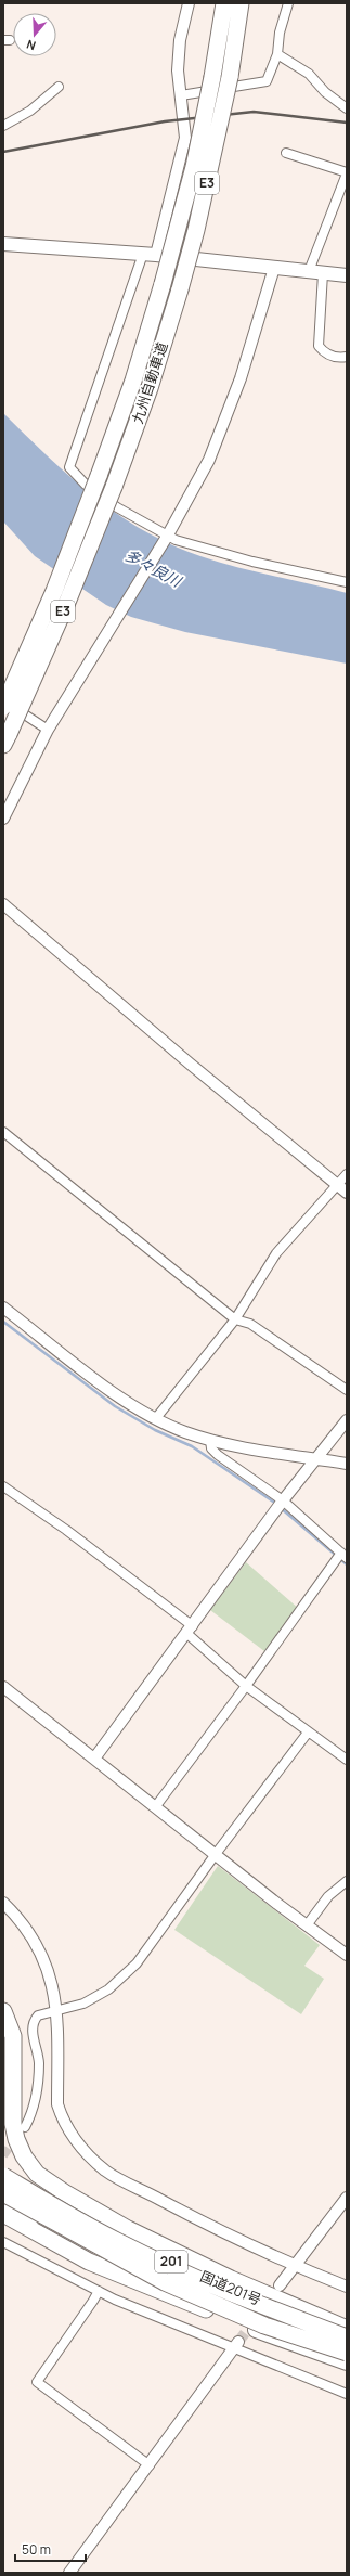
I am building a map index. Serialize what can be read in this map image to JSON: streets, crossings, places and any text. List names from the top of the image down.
{
  "streets": {
    "highway": [
      "E3",
      "九州自動車道",
      "201",
      "国道201号"
    ]
  },
  "water": ["多々良川"],
  "scale_bar": "50 m",
  "north": "bottom"
}
